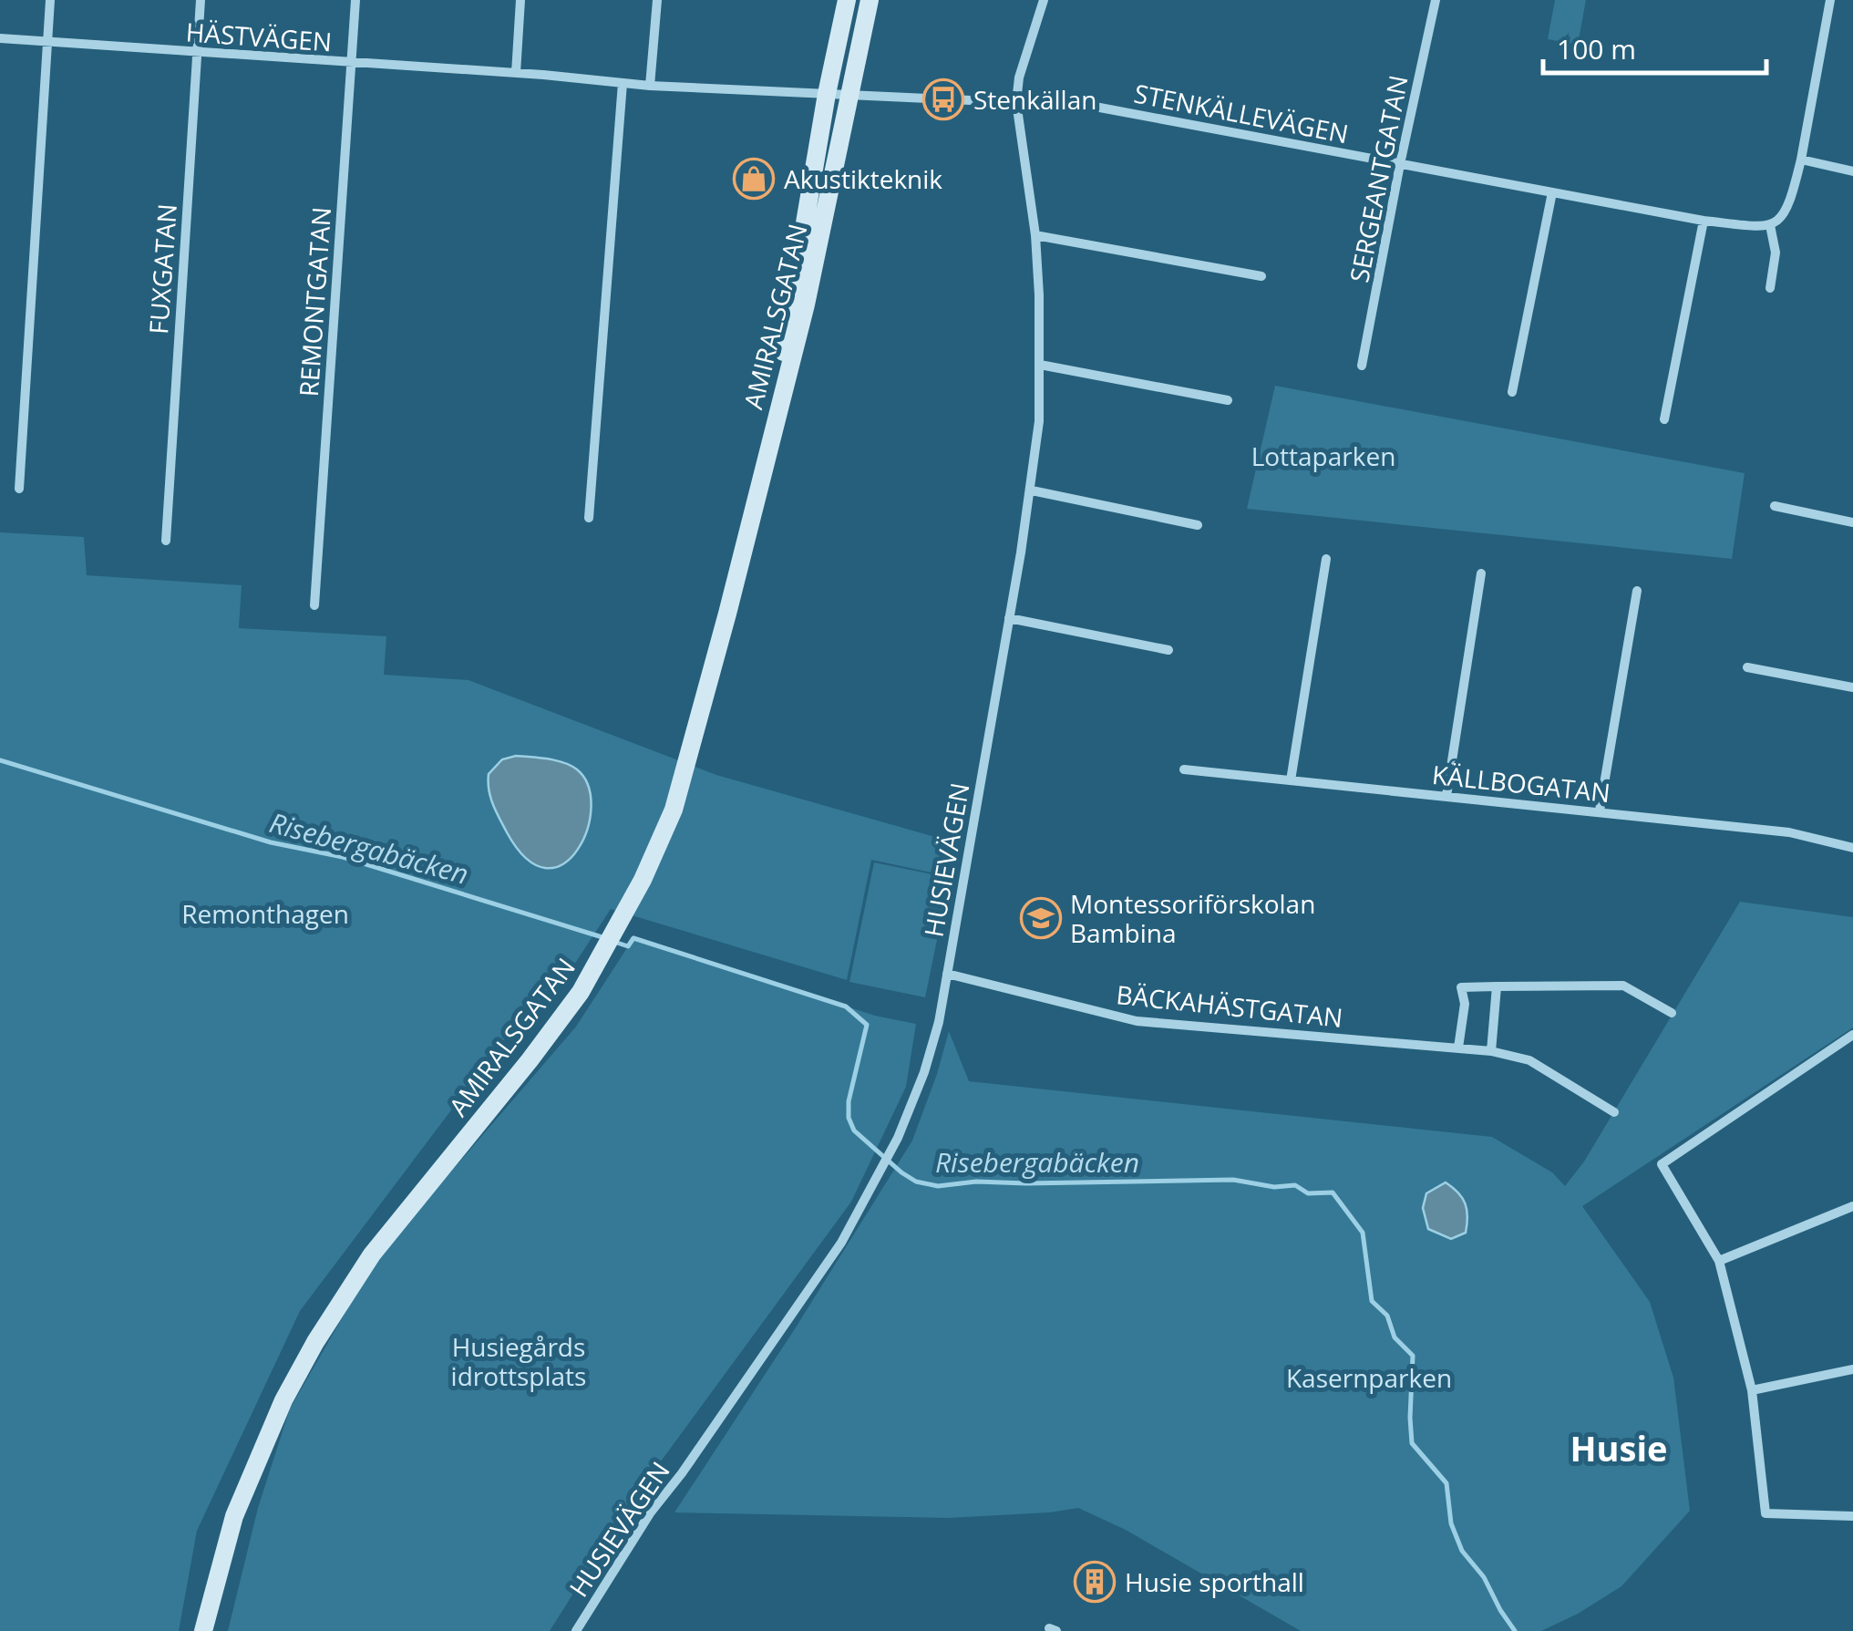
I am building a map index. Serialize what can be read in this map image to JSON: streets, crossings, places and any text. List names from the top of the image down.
{
  "streets": {
    "street": [
      "HÄSTVÄGEN",
      "STENKÄLLEVÄGEN",
      "SERGEANTGATAN",
      "FUXGATAN",
      "REMONTGATAN",
      "AMIRALSGATAN",
      "KÄLLBOGATAN",
      "HUSIEVÄGEN",
      "BÄCKAHÄSTGATAN"
    ]
  },
  "crossings": [
    ["HÄSTVÄGEN", "STENKÄLLEVÄGEN"],
    ["HÄSTVÄGEN", "FUXGATAN"],
    ["HÄSTVÄGEN", "REMONTGATAN"],
    ["STENKÄLLEVÄGEN", "SERGEANTGATAN"],
    ["STENKÄLLEVÄGEN", "AMIRALSGATAN"],
    ["STENKÄLLEVÄGEN", "HUSIEVÄGEN"],
    ["HUSIEVÄGEN", "BÄCKAHÄSTGATAN"]
  ],
  "districts": ["Husie"],
  "water": ["Risebergabäcken"],
  "parks": [
    "Lottaparken",
    "Remonthagen",
    "Husiegårds idrottsplats",
    "Kasernparken"
  ],
  "places": {
    "bus stop": ["Stenkällan"],
    "shop": ["Akustikteknik"],
    "school or university": ["Montessoriförskolan Bambina"],
    "building": ["Husie sporthall"]
  },
  "scale_bar": "100 m"
}
